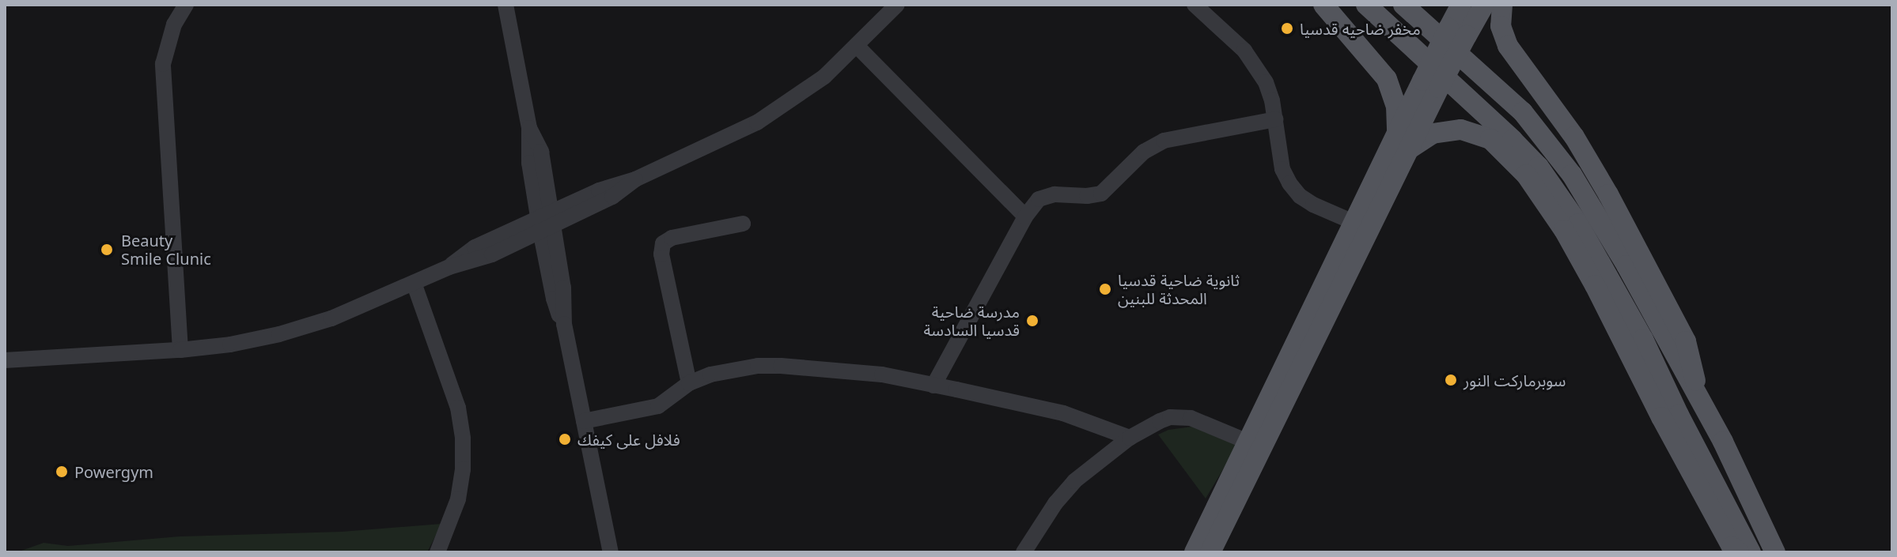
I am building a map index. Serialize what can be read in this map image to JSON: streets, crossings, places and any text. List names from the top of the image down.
{
  "places": [
    "مخفر ضاحيه قدسيا",
    "Beauty Smile Clunic",
    "ثانوية ضاحية قدسيا المحدثة للبنين",
    "مدرسة ضاحية قدسيا السادسة",
    "سوبرماركت النور",
    "فلافل على كيفك",
    "Powergym"
  ]
}
